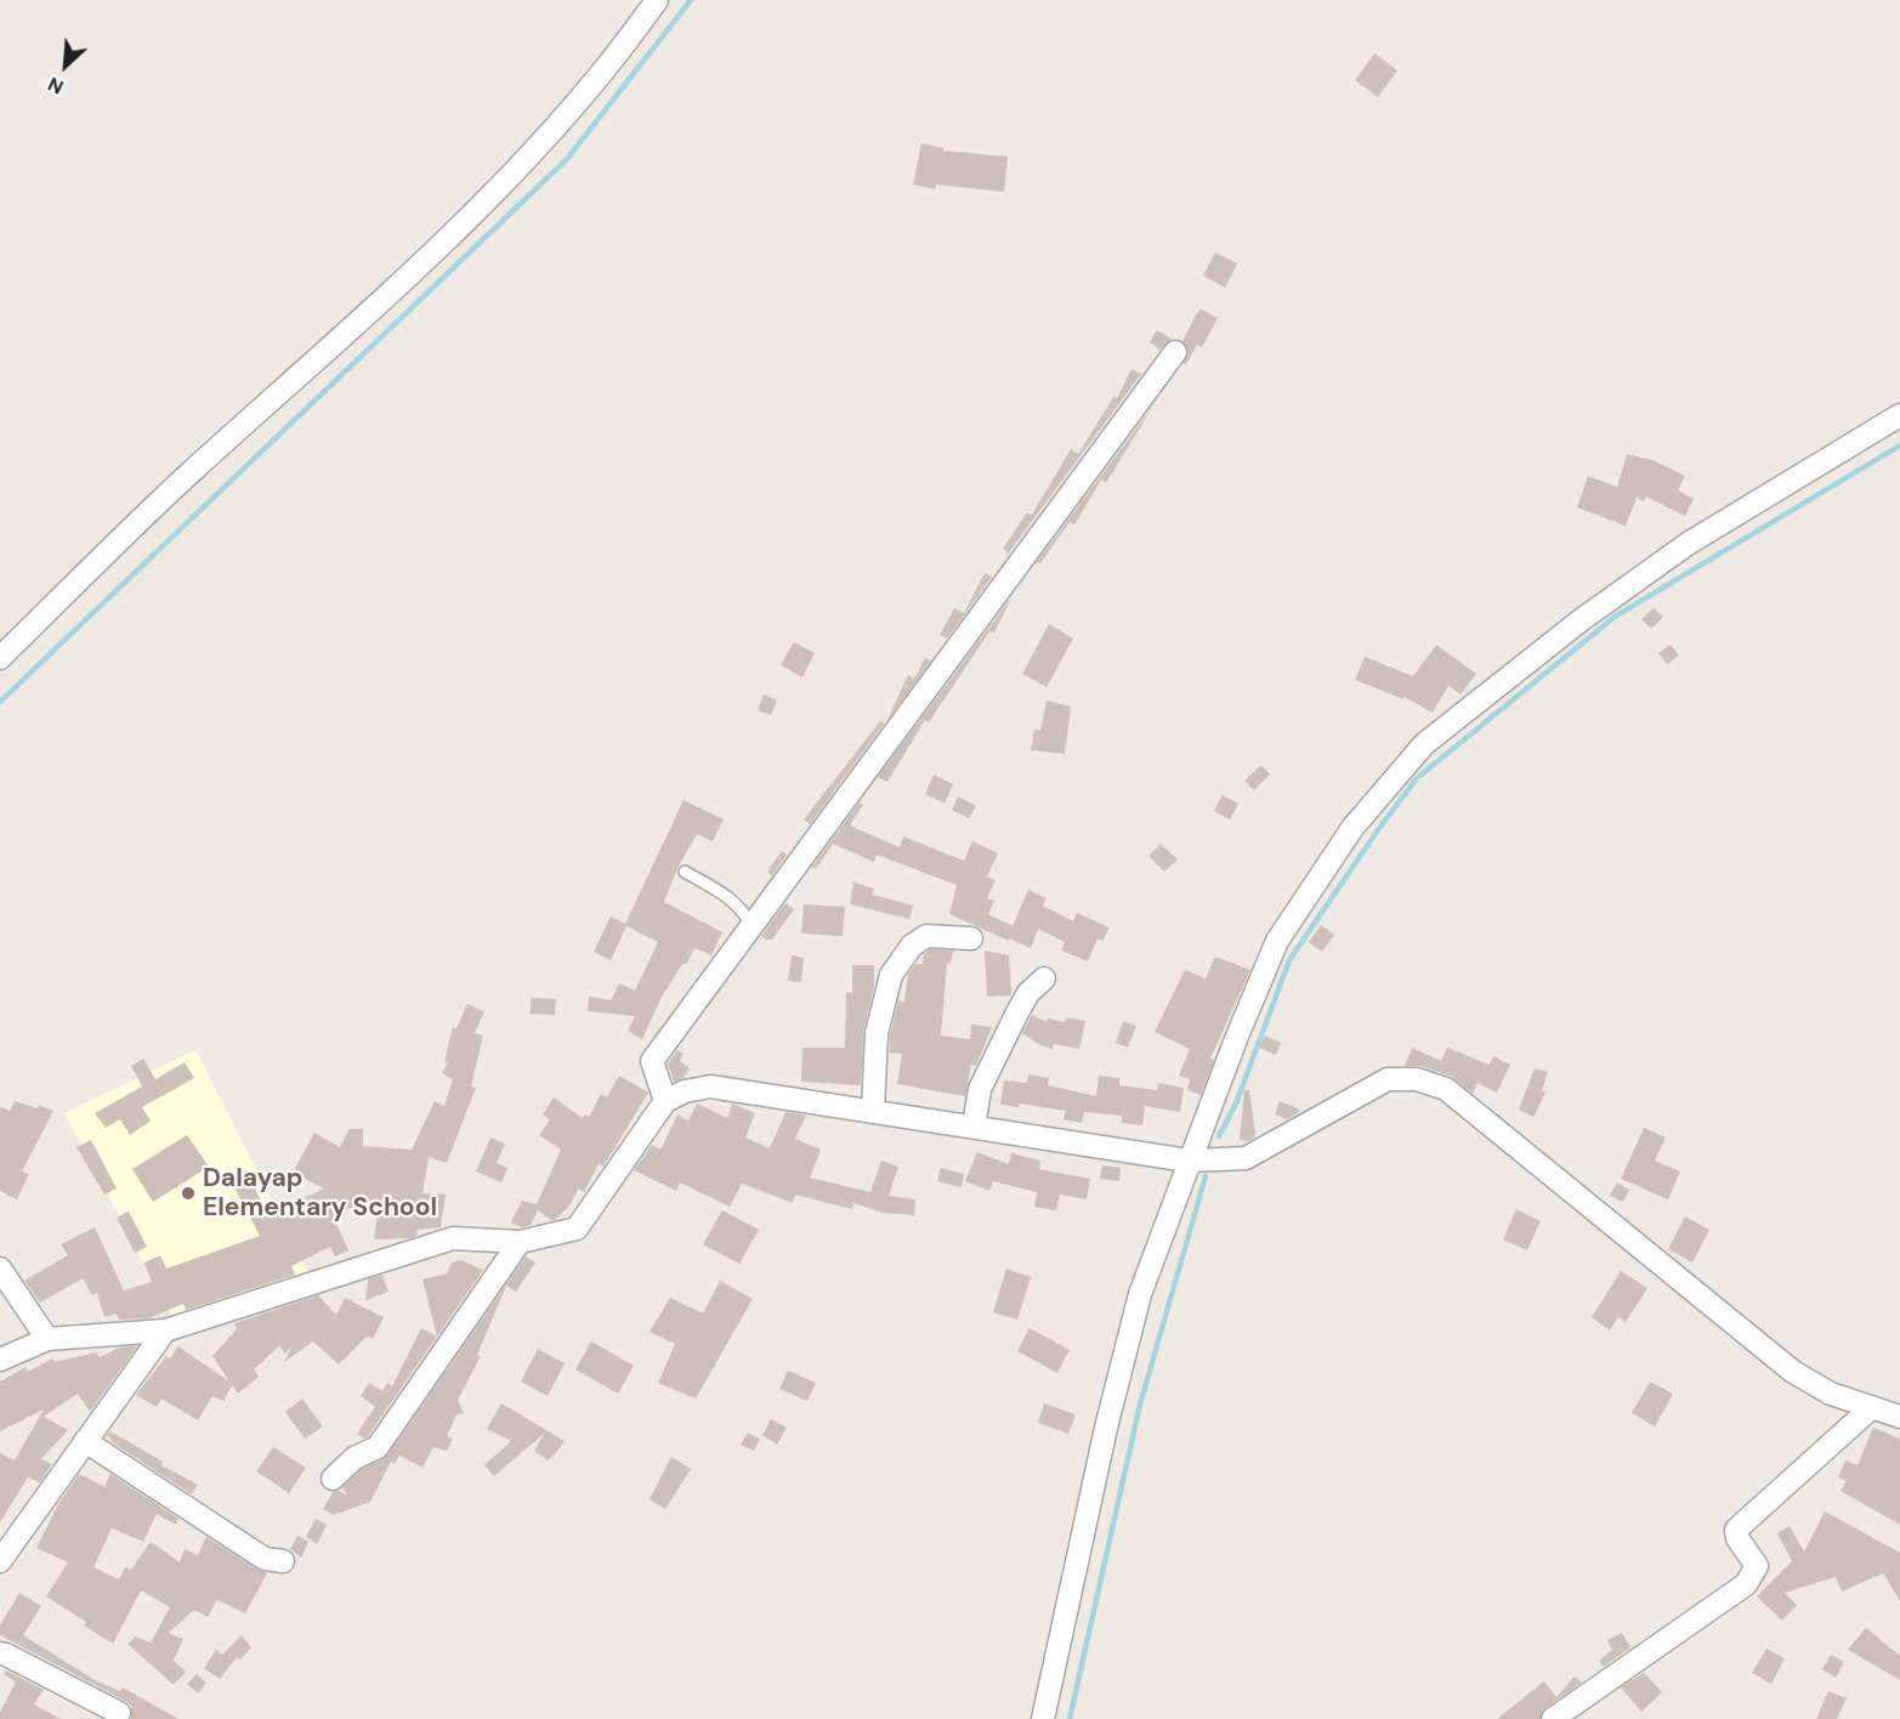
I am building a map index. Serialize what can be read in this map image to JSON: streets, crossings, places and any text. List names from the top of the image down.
{
  "places": ["Dalayap Elementary School"],
  "north": "bottom left"
}
